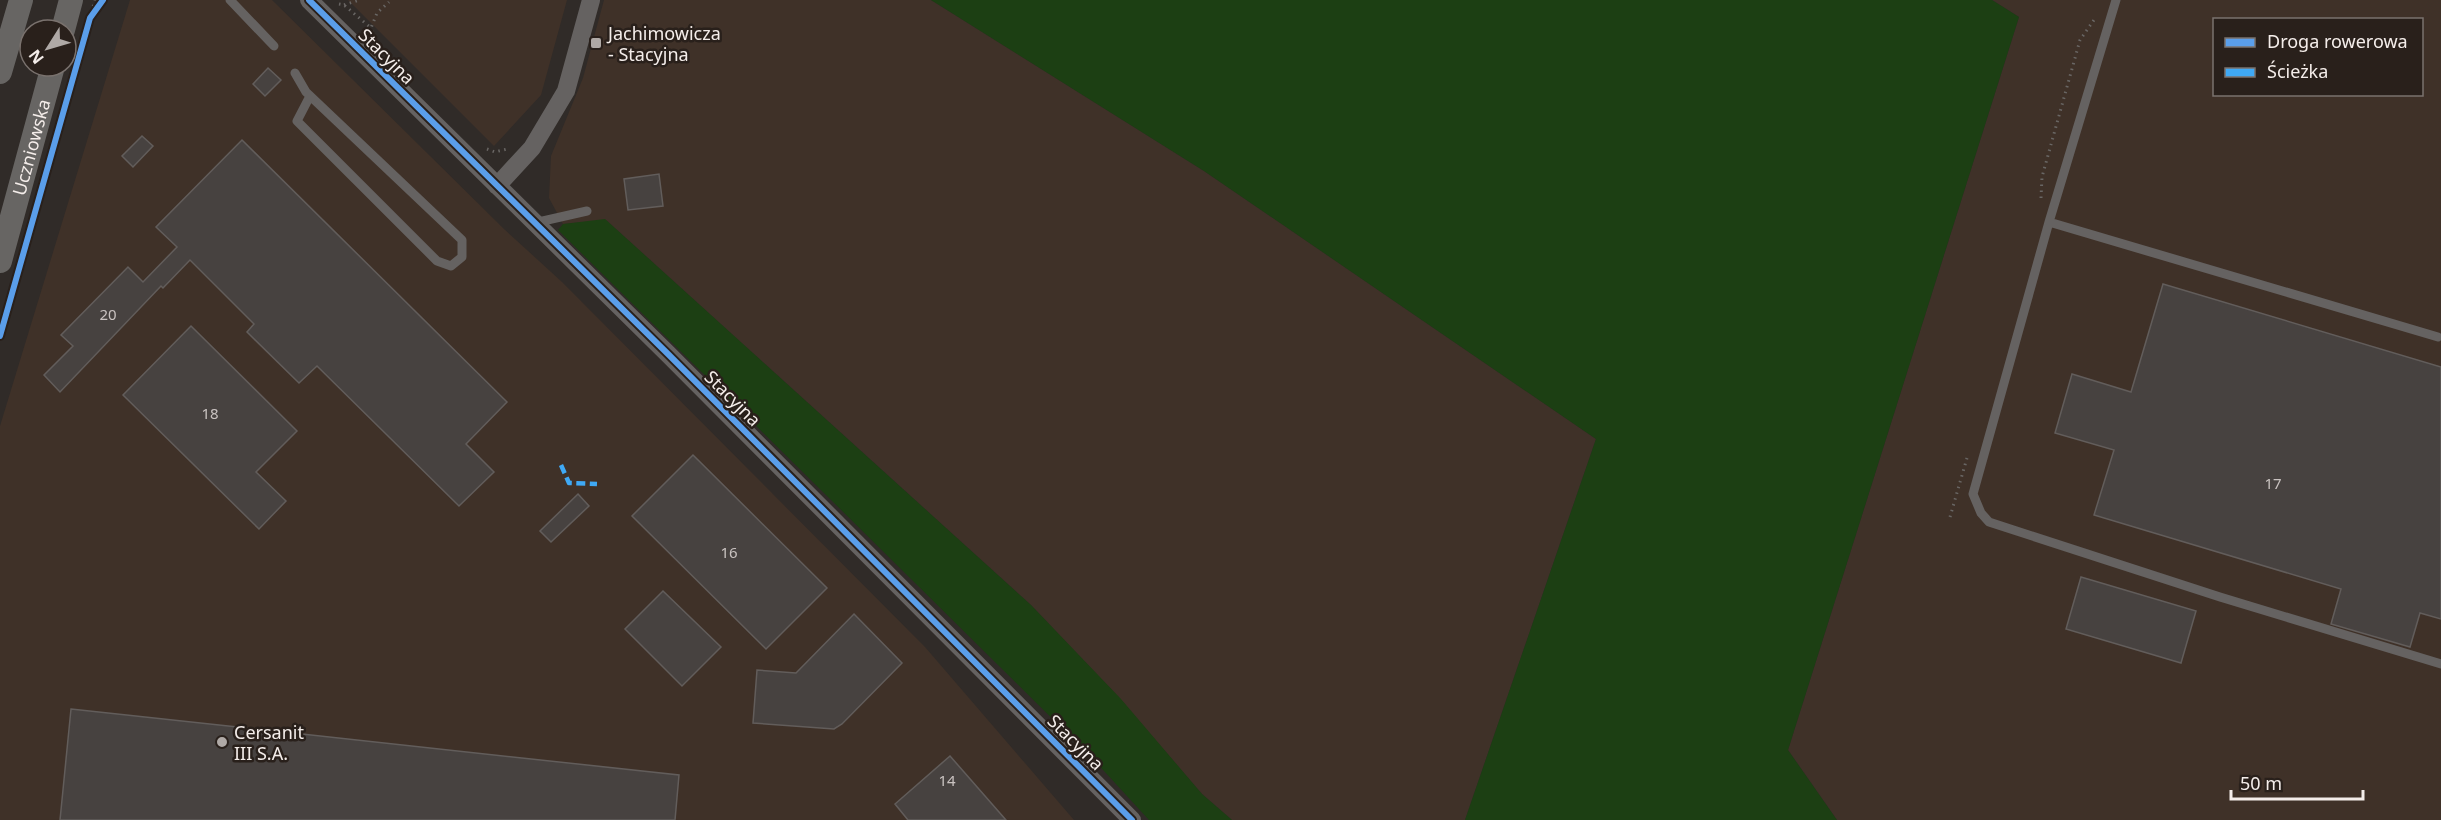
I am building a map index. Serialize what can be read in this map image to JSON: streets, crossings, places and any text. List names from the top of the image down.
{
  "streets": {
    "main road": ["Uczniowska"],
    "street": ["Stacyjna"]
  },
  "places": {
    "transit": ["Jachimowicza - Stacyjna"],
    "other": ["Cersanit III S.A."]
  },
  "house_numbers": [
    "20",
    "18",
    "17",
    "16",
    "14"
  ],
  "legend": ["Droga rowerowa", "Ścieżka"],
  "scale_bar": "50 m",
  "north": "bottom left"
}
